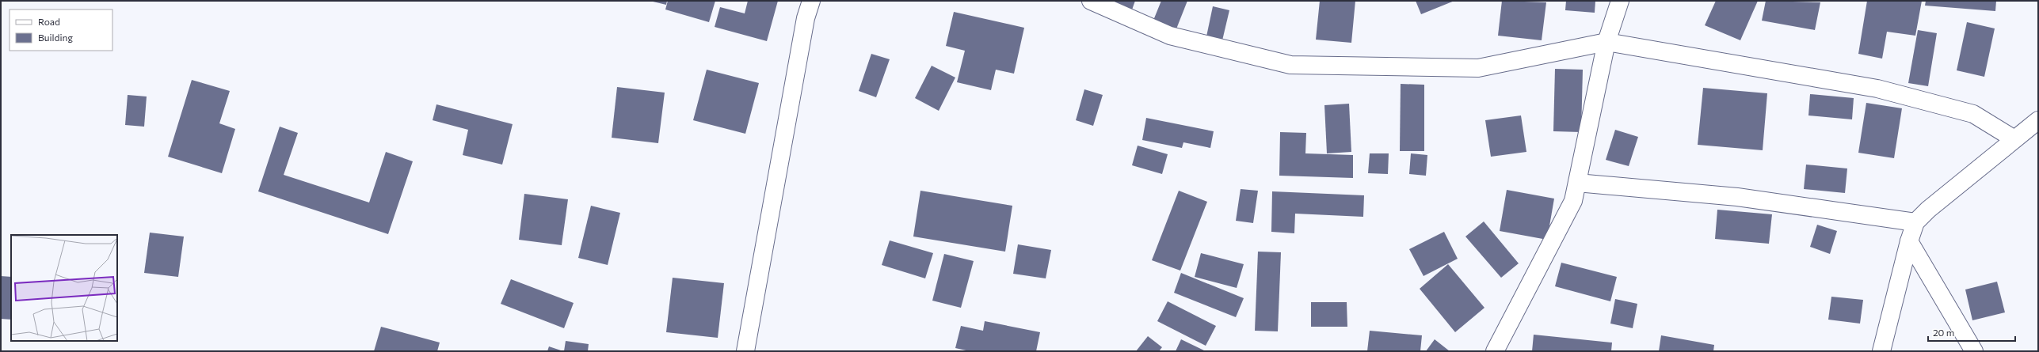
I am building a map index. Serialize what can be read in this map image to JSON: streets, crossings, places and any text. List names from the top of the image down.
{
  "legend": ["Road", "Building"],
  "scale_bar": "20 m"
}
